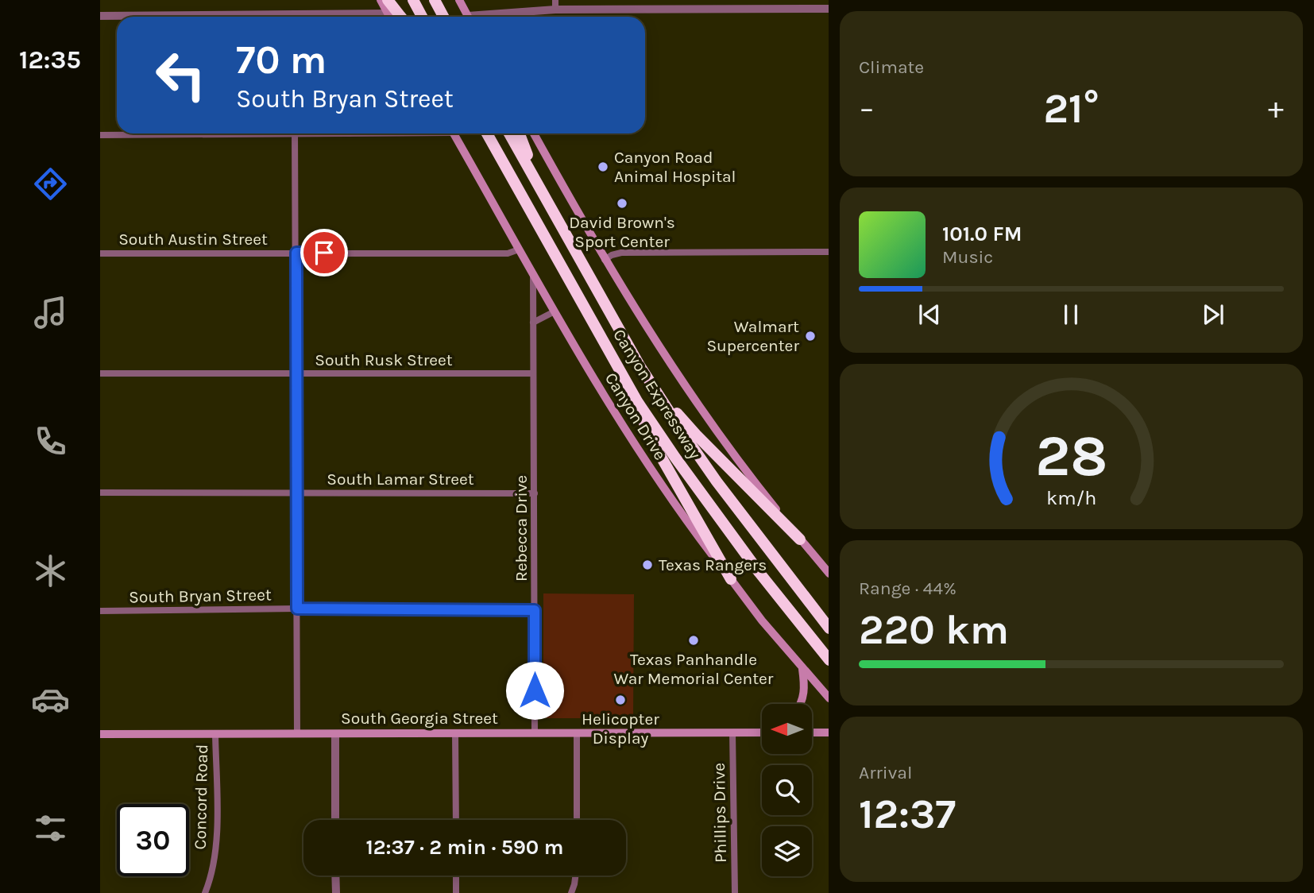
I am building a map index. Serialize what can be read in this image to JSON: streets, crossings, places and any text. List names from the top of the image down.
{
  "streets": {
    "highway": ["Canyon Expressway"],
    "main road": ["Canyon Drive", "South Georgia Street"],
    "street": [
      "South Austin Street",
      "South Rusk Street",
      "South Lamar Street",
      "Rebecca Drive",
      "South Bryan Street",
      "Concord Road",
      "Phillips Drive"
    ]
  },
  "crossings": [
    ["South Austin Street", "Canyon Drive"],
    ["South Rusk Street", "Rebecca Drive"],
    ["Canyon Drive", "Rebecca Drive"],
    ["South Lamar Street", "Rebecca Drive"],
    ["Rebecca Drive", "South Bryan Street"],
    ["Rebecca Drive", "South Georgia Street"],
    ["South Georgia Street", "Concord Road"],
    ["South Georgia Street", "Phillips Drive"]
  ],
  "places": [
    "Canyon Road Animal Hospital",
    "David Brown's Sport Center",
    "Walmart Supercenter",
    "Texas Rangers",
    "Texas Panhandle War Memorial Center",
    "Helicopter Display"
  ],
  "north": "left",
  "page": {
    "tabs": "12:35",
    "tile": [
      "Climate",
      ["Range · 44%", "220 km"],
      ["Arrival", "12:37"]
    ],
    "turn": ["70 m", "South Bryan Street"],
    "heat": ["−", "21°", "+"],
    "song": ["101.0 FM", "Music"],
    "limit": "30",
    "trip": "12:37 · 2 min · 590 m",
    "gauge": ["28", "km/h"]
  }
}
